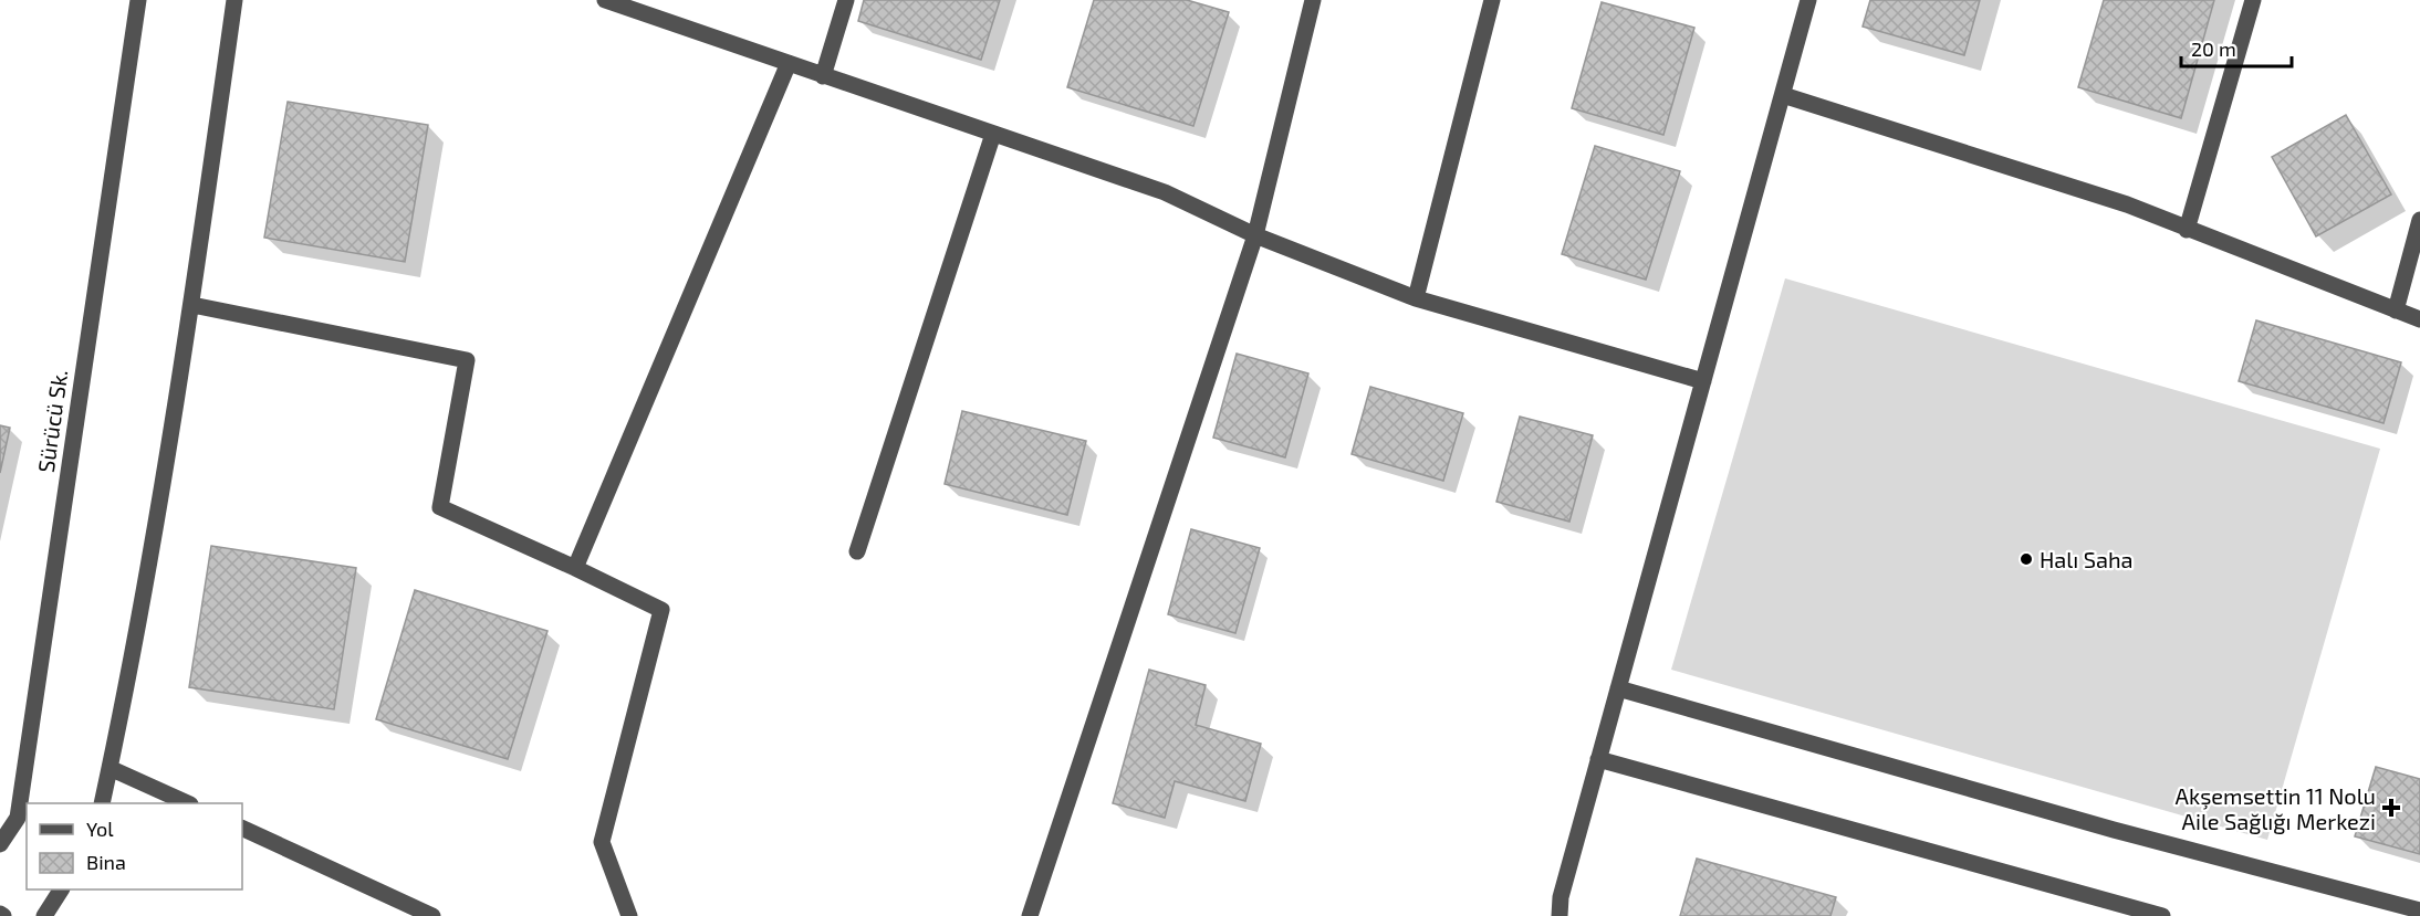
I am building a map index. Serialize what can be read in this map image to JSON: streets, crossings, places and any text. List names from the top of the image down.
{
  "streets": {
    "street": ["Sürücü Sk."]
  },
  "places": {
    "other": ["Halı Saha"],
    "health": ["Akşemsettin 11 Nolu Aile Sağlığı Merkezi"]
  },
  "legend": ["Yol", "Bina"],
  "scale_bar": "20 m"
}
